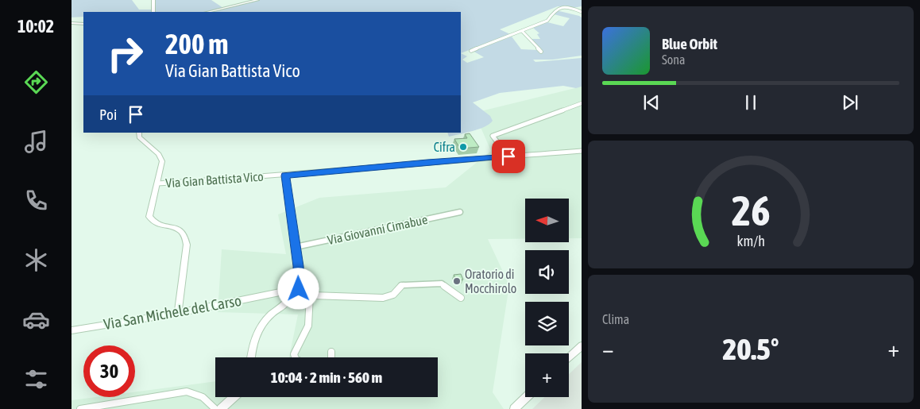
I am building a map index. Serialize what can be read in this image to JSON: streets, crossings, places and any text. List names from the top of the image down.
{
  "streets": {
    "street": ["Via Gian Battista Vico", "Via Giovanni Cimabue", "Via San Michele del Carso"]
  },
  "places": ["Cifra", "Oratorio di Mocchirolo"],
  "north": "left",
  "page": {
    "tabs": "10:02",
    "turn": ["200 m", "Via Gian Battista Vico"],
    "song": ["Blue Orbit", "Sona"],
    "then": "Poi",
    "map_buttons": "+",
    "tile": "Clima",
    "heat": ["−", "20.5°", "+"],
    "limit": "30",
    "trip": "10:04 · 2 min · 560 m",
    "gauge": ["26", "km/h"]
  }
}
